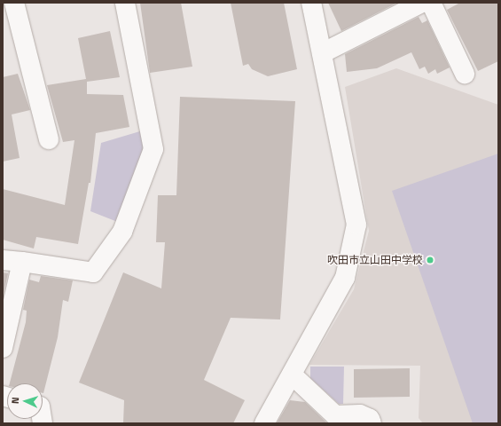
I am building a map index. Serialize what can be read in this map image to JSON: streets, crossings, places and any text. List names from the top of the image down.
{
  "places": ["吹田市立山田中学校"],
  "north": "left"
}
